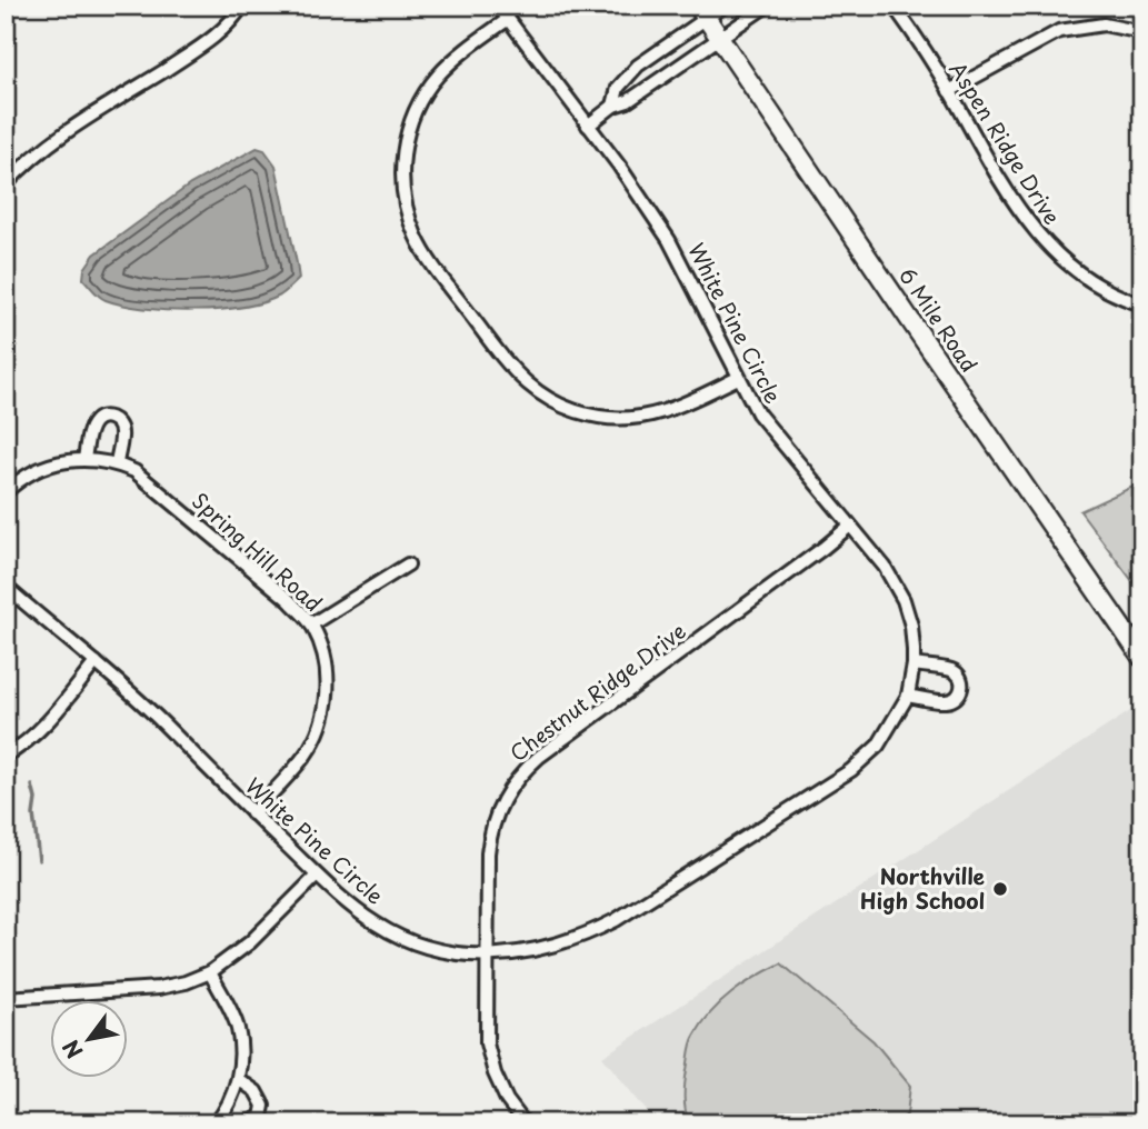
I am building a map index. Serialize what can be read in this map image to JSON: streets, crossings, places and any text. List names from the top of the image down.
{
  "streets": {
    "street": [
      "Aspen Ridge Drive",
      "6 Mile Road",
      "White Pine Circle",
      "Spring Hill Road",
      "Chestnut Ridge Drive"
    ]
  },
  "crossings": [
    ["White Pine Circle", "Spring Hill Road"],
    ["White Pine Circle", "Chestnut Ridge Drive"]
  ],
  "places": ["Northville High School"],
  "north": "bottom left"
}
